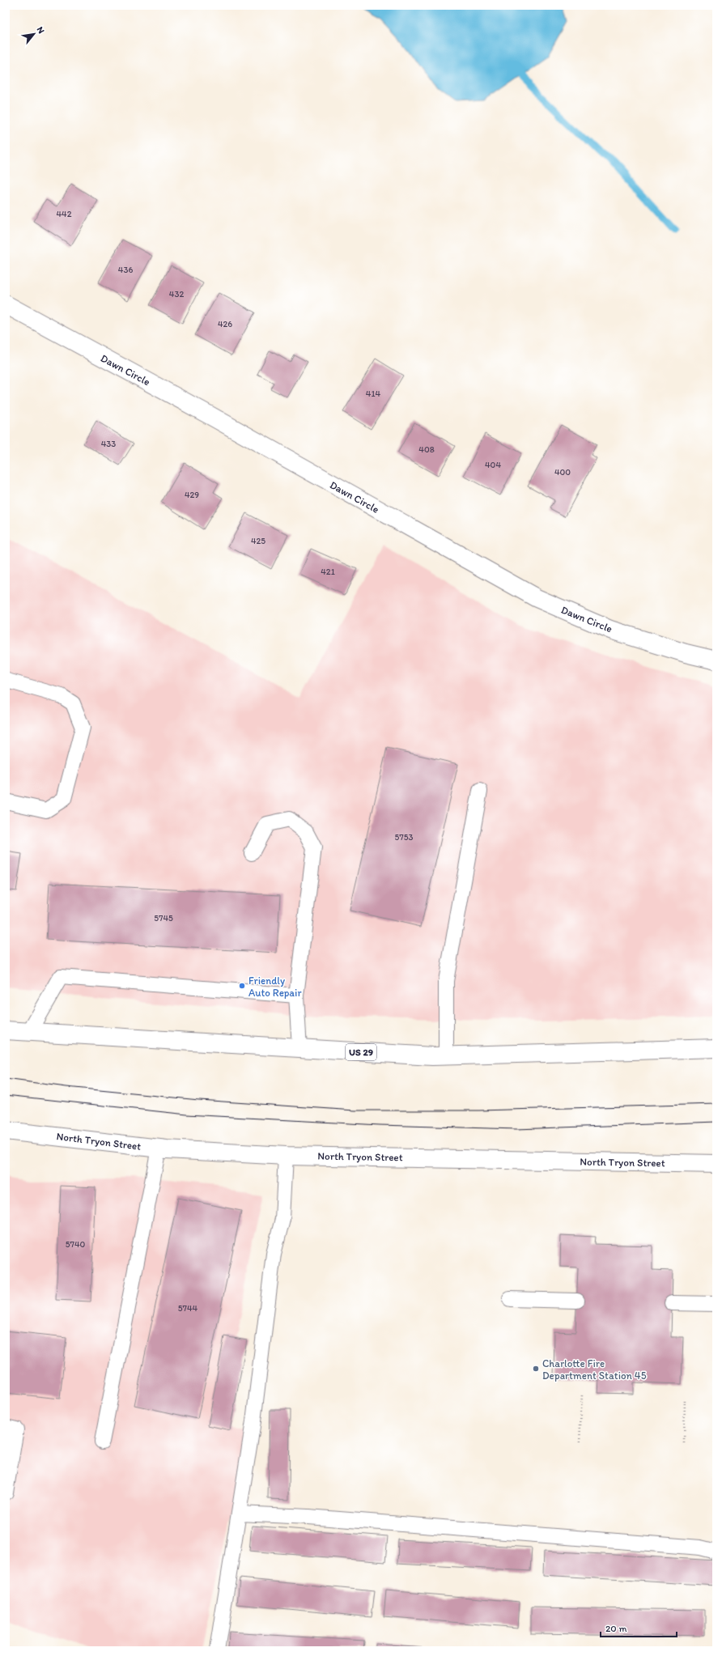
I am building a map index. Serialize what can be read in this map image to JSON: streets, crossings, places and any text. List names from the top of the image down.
{
  "streets": {
    "main road": ["Dawn Circle", "US 29", "North Tryon Street"]
  },
  "places": ["Friendly Auto Repair", "Charlotte Fire Department Station 45"],
  "house_numbers": [
    "442",
    "436",
    "432",
    "426",
    "414",
    "433",
    "408",
    "404",
    "400",
    "429",
    "425",
    "421",
    "5753",
    "5745",
    "5740",
    "5744"
  ],
  "scale_bar": "20 m",
  "north": "top right"
}
